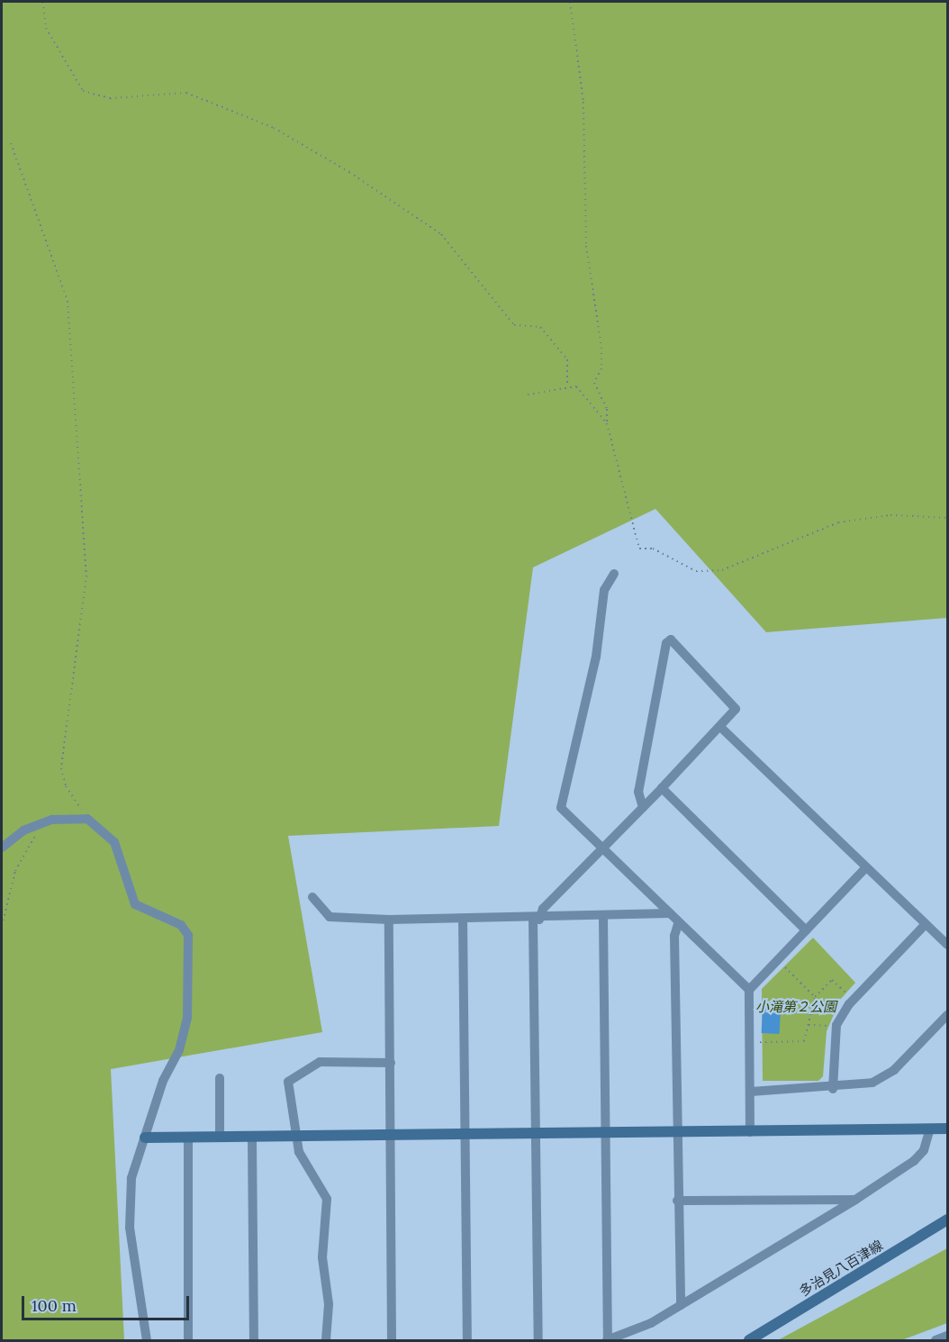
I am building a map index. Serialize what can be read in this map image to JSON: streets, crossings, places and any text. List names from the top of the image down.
{
  "streets": {
    "street": ["多治見八百津線"]
  },
  "parks": ["小滝第２公園"],
  "scale_bar": "100 m"
}
